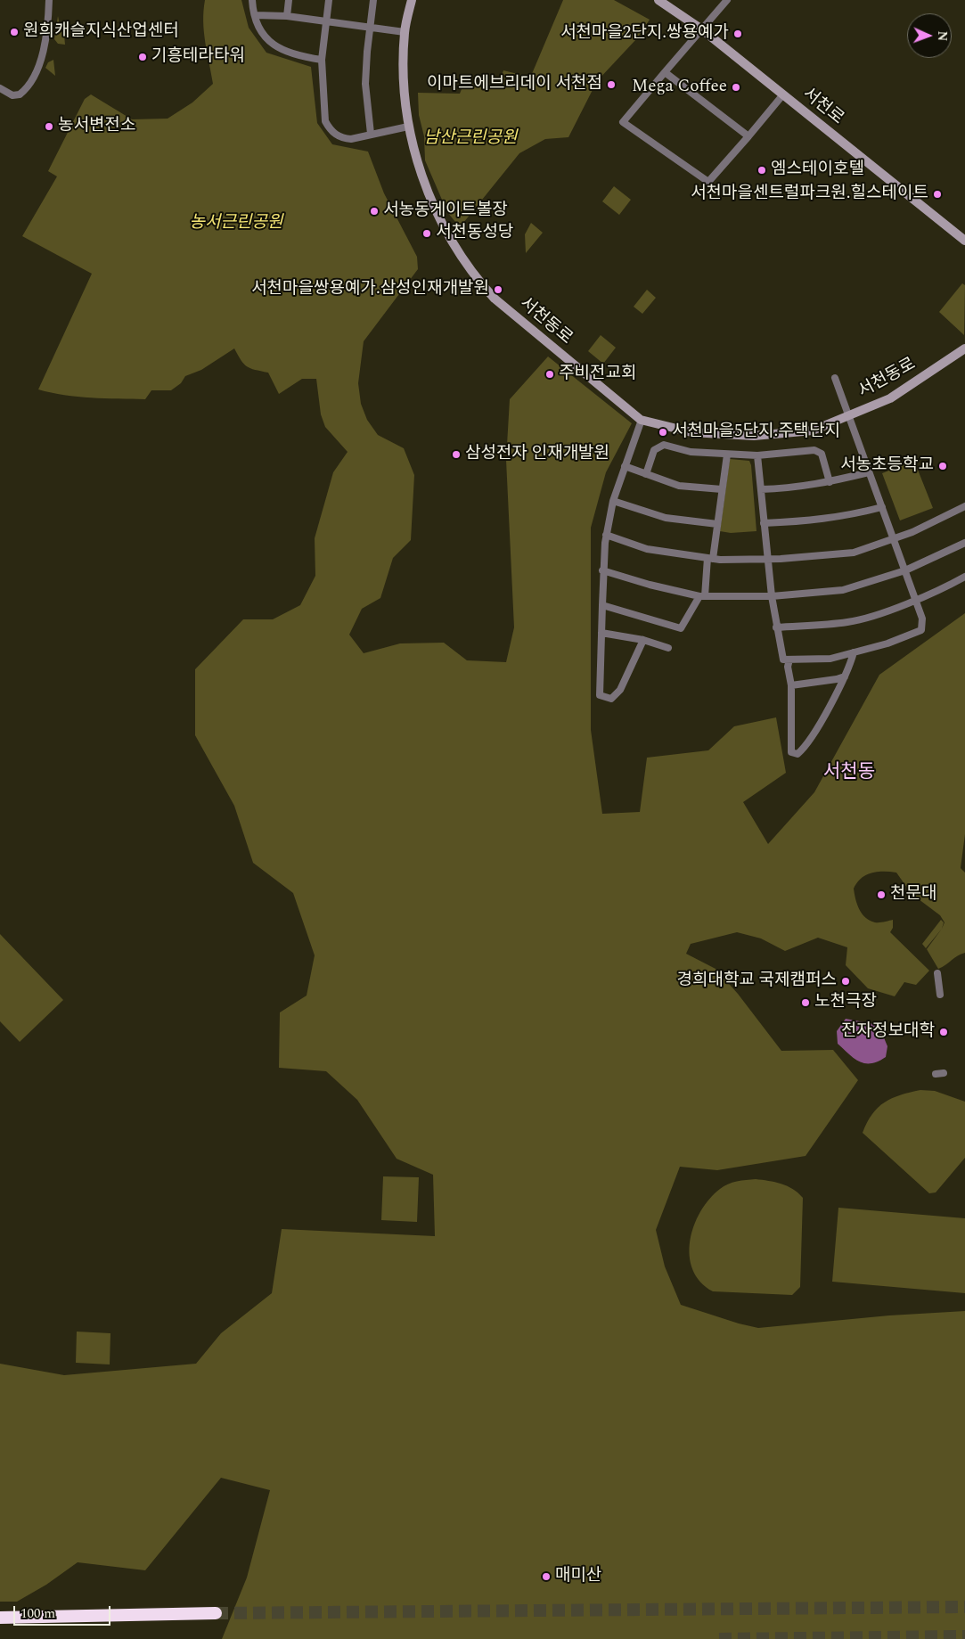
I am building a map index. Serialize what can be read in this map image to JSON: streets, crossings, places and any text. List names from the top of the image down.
{
  "streets": {
    "street": ["서천로", "서천동로"]
  },
  "districts": ["서천동"],
  "parks": ["남산근린공원", "농서근린공원"],
  "places": [
    "원희캐슬지식산업센터",
    "서천마을2단지.쌍용예가",
    "기흥테라타워",
    "이마트에브리데이 서천점",
    "Mega Coffee",
    "농서변전소",
    "엠스테이호텔",
    "서천마을센트럴파크원.힐스테이트",
    "서농동게이트볼장",
    "서천동성당",
    "서천마을쌍용예가.삼성인재개발원",
    "주비전교회",
    "서천마을5단지.주택단지",
    "삼성전자 인재개발원",
    "서농초등학교",
    "천문대",
    "경희대학교 국제캠퍼스",
    "노천극장",
    "전자정보대학",
    "매미산"
  ],
  "scale_bar": "100 m",
  "north": "right"
}
